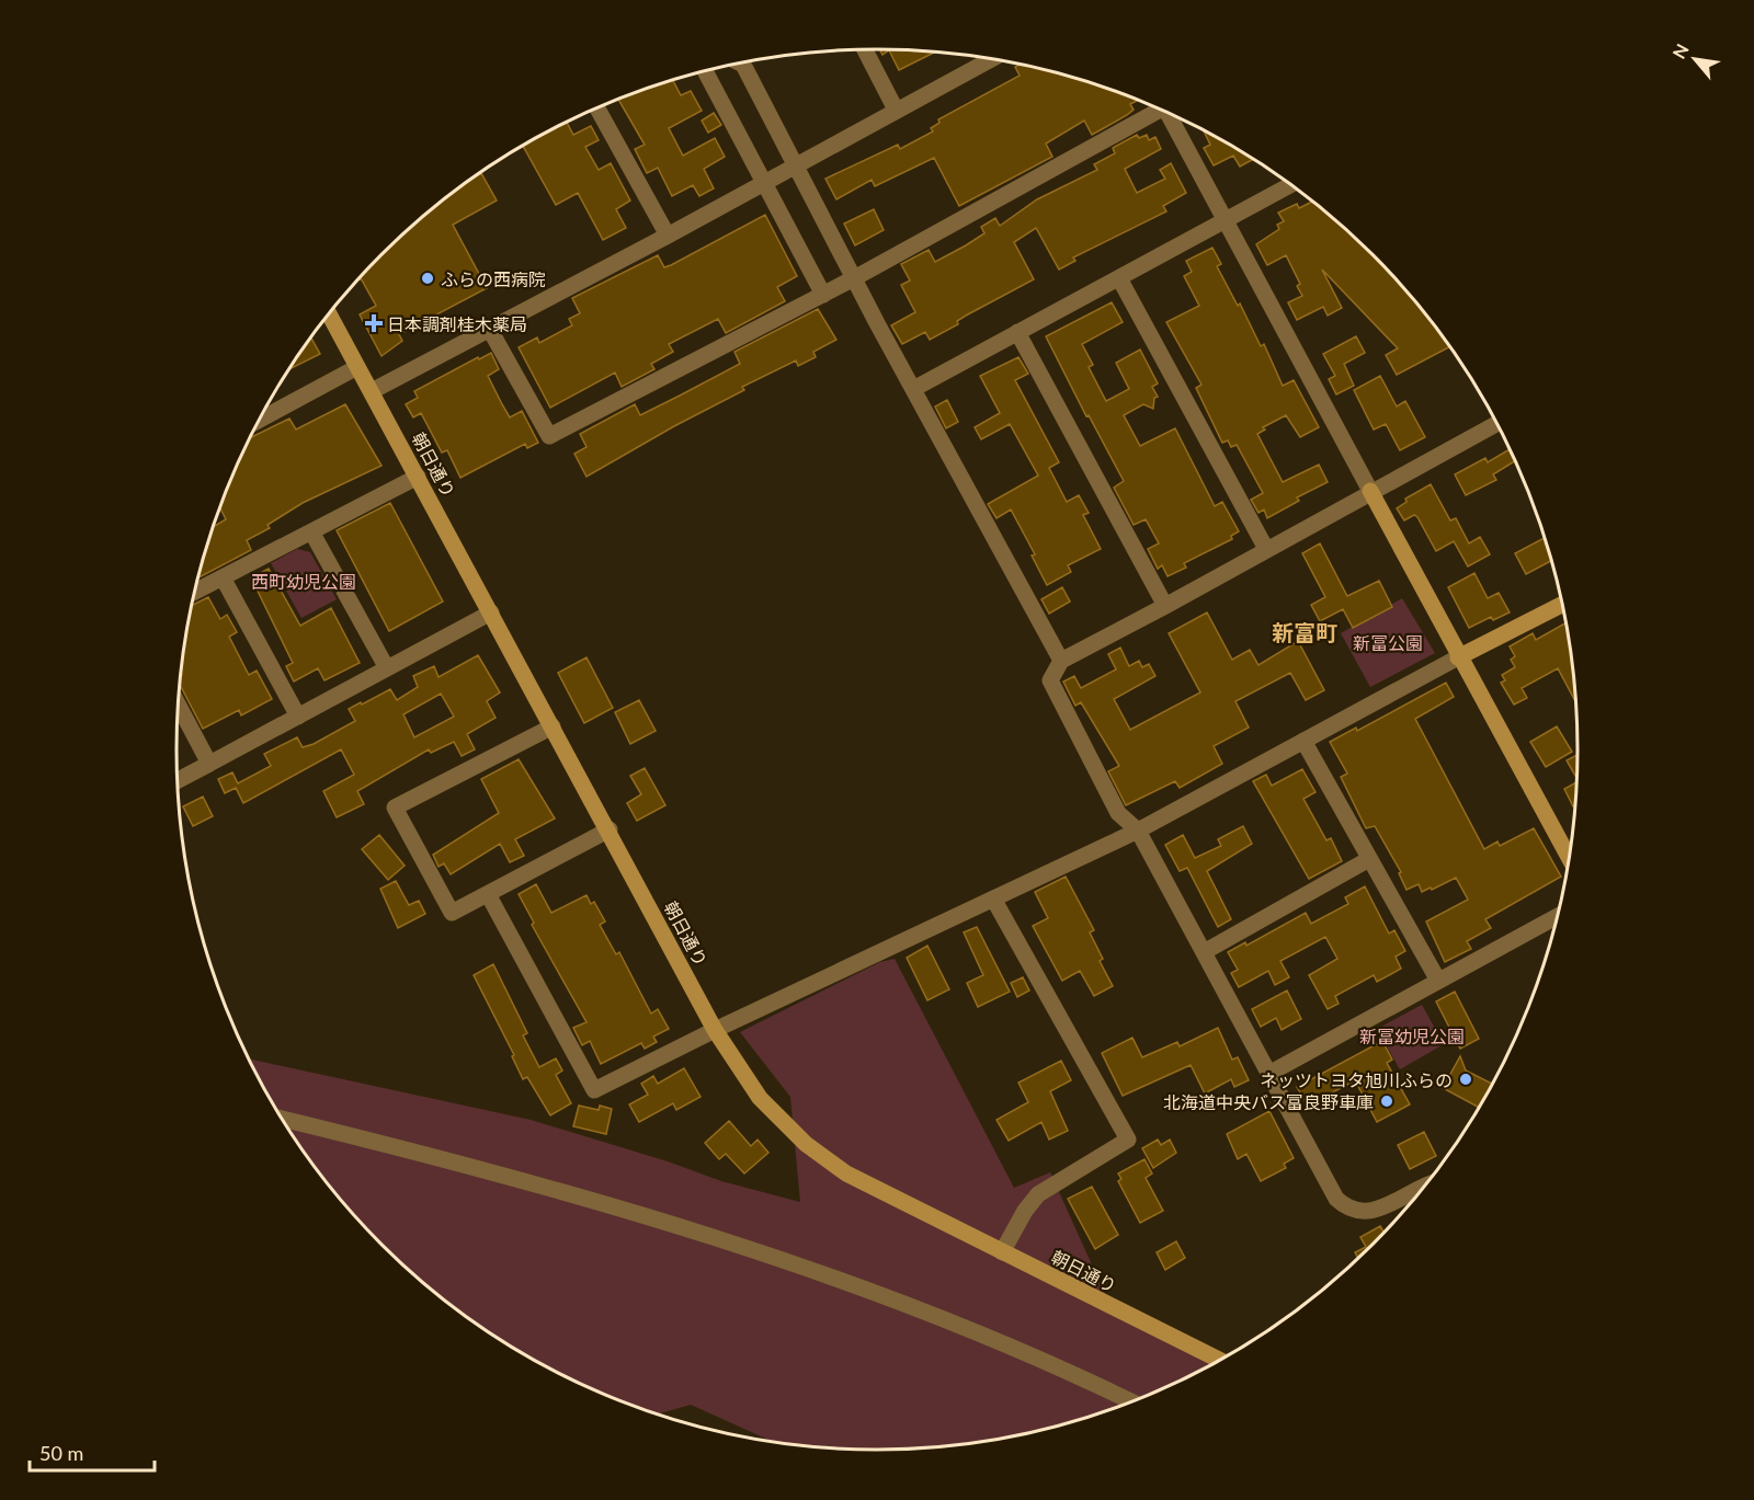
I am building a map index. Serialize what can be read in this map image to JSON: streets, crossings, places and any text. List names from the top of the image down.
{
  "streets": {
    "street": ["朝日通り"]
  },
  "districts": ["新富町"],
  "parks": ["西町幼児公園", "新冨公園", "新冨幼児公園"],
  "places": {
    "other": ["ふらの西病院", "ネッツトヨタ旭川ふらの", "北海道中央バス富良野車庫"],
    "health": ["日本調剤桂木薬局"]
  },
  "scale_bar": "50 m",
  "north": "top left"
}
